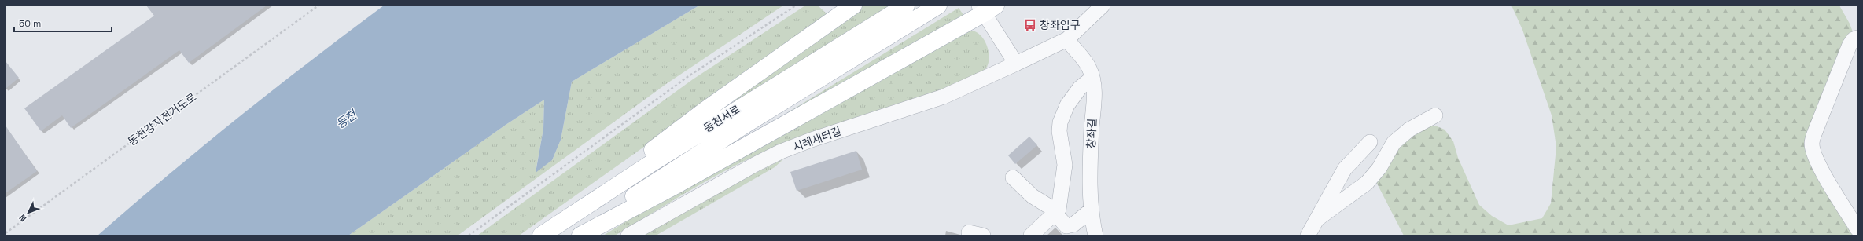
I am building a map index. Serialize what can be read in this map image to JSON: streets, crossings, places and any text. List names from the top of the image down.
{
  "streets": {
    "main road": ["동천서로"],
    "street": ["창좌길", "시례새터길"],
    "path": ["동천강자전거도로"]
  },
  "crossings": [
    ["창좌길", "시례새터길"]
  ],
  "water": ["동천"],
  "places": {
    "bus stop": ["창좌입구"]
  },
  "scale_bar": "50 m",
  "north": "bottom left"
}
